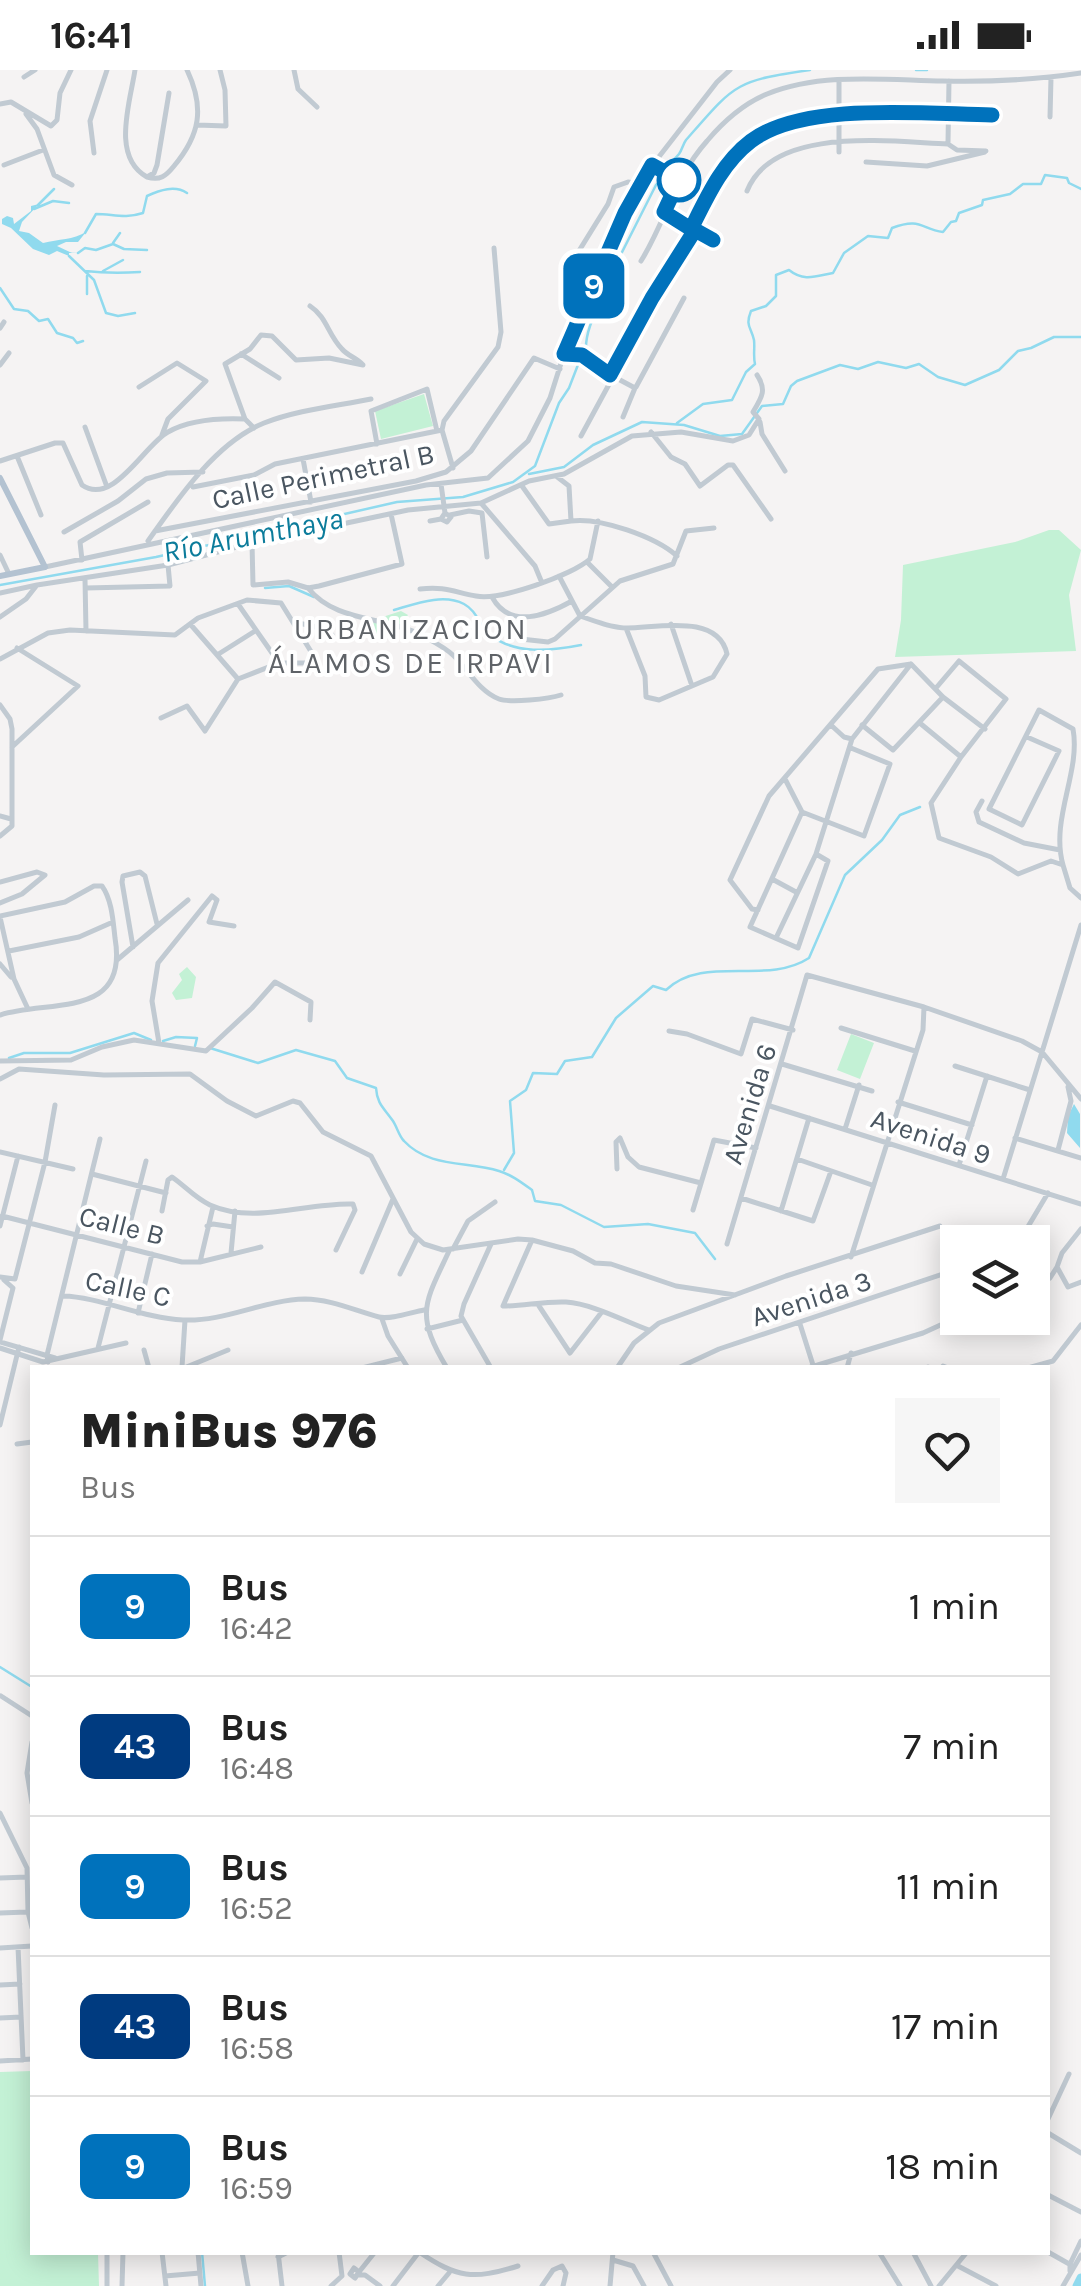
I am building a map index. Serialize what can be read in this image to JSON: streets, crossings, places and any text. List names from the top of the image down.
{
  "streets": {
    "street": [
      "Calle Perimetral B",
      "Avenida 6",
      "Avenida 9",
      "Calle B",
      "Calle C",
      "Avenida 3"
    ]
  },
  "crossings": [
    ["Avenida 6", "Avenida 9"]
  ],
  "districts": ["URBANIZACION ÁLAMOS DE IRPAVI"],
  "water": ["Río Arumthaya"],
  "lines": ["bus line 9"],
  "page": {
    "status": "16:41",
    "on_map": "9",
    "heading": ["MiniBus 976", "Bus"],
    "list": [
      {
        "mark": "9",
        "name": "Bus",
        "note": "16:42",
        "value": "1 min"
      },
      {
        "mark": "43",
        "name": "Bus",
        "note": "16:48",
        "value": "7 min"
      },
      {
        "mark": "9",
        "name": "Bus",
        "note": "16:52",
        "value": "11 min"
      },
      {
        "mark": "43",
        "name": "Bus",
        "note": "16:58",
        "value": "17 min"
      },
      {
        "mark": "9",
        "name": "Bus",
        "note": "16:59",
        "value": "18 min"
      }
    ]
  }
}
